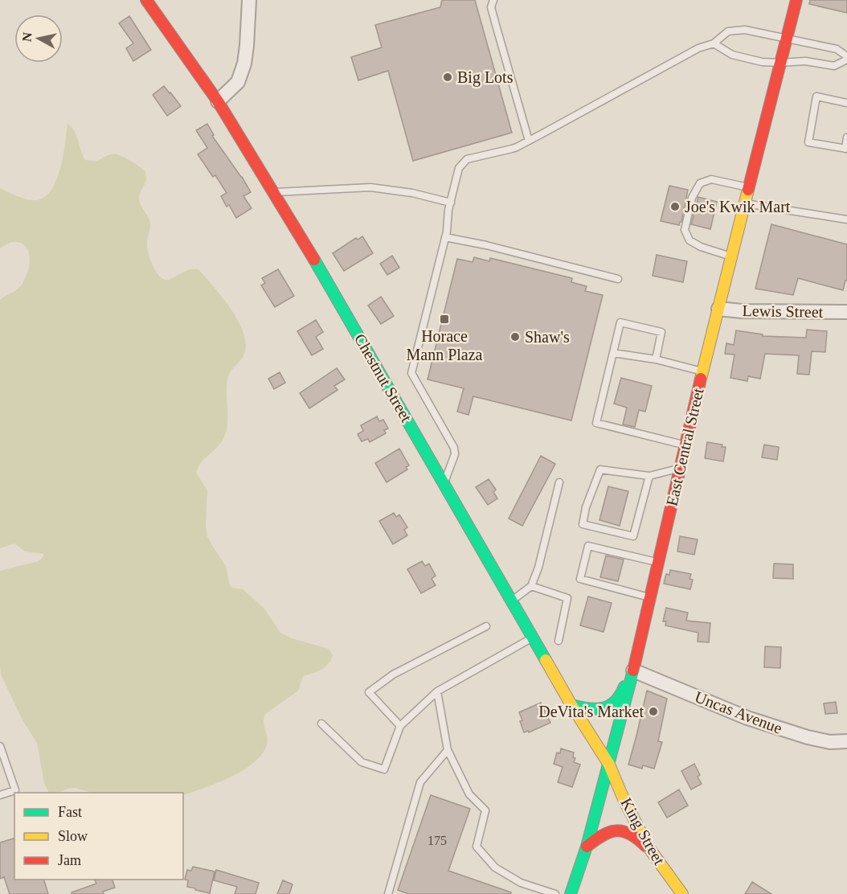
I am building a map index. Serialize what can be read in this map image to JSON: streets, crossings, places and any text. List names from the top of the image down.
{
  "streets": {
    "main road": ["Chestnut Street", "East Central Street", "King Street"],
    "street": ["Lewis Street", "Uncas Avenue"]
  },
  "crossings": [
    ["Lewis Street", "East Central Street"],
    ["Chestnut Street", "East Central Street"],
    ["Chestnut Street", "King Street"],
    ["East Central Street", "Uncas Avenue"],
    ["East Central Street", "King Street"]
  ],
  "places": {
    "other": [
      "Big Lots",
      "Joe's Kwik Mart",
      "Shaw's",
      "DeVita's Market"
    ],
    "transit": ["Horace Mann Plaza"]
  },
  "house_numbers": ["175"],
  "legend": ["Fast", "Slow", "Jam"],
  "north": "left"
}
